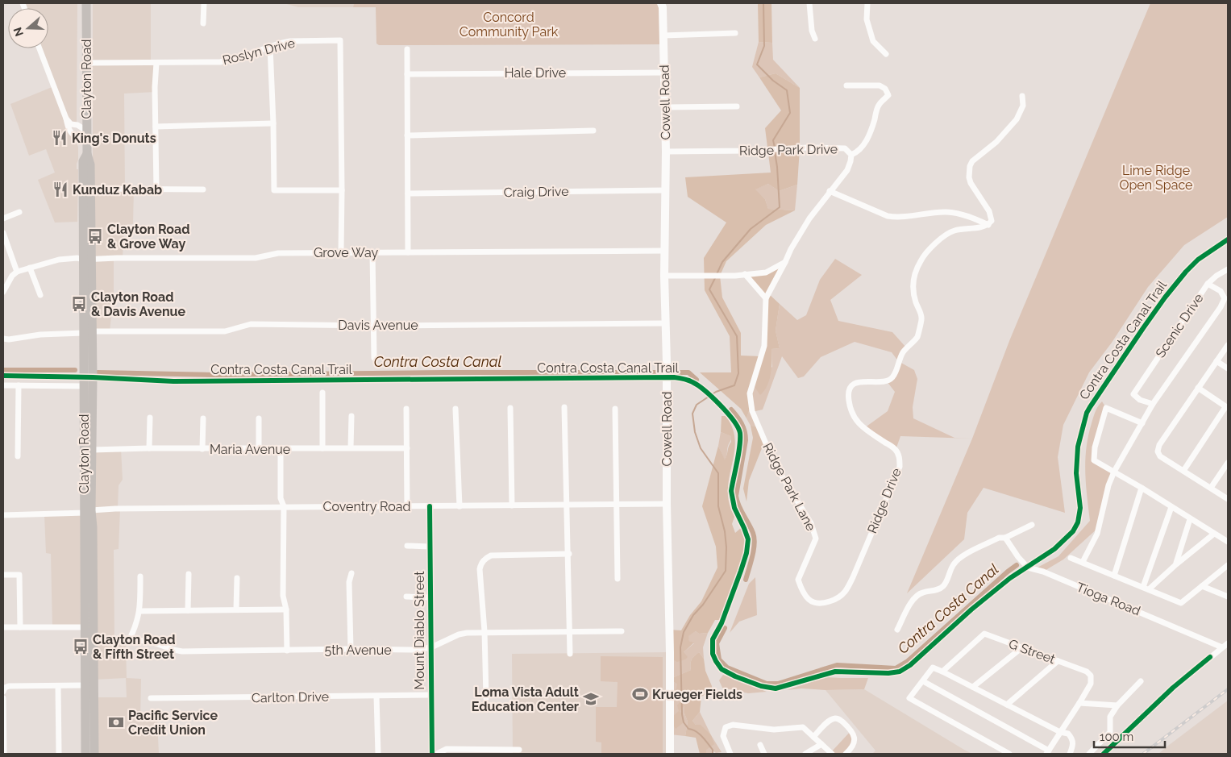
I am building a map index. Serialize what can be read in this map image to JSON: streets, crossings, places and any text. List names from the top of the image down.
{
  "streets": {
    "main road": ["Clayton Road"],
    "street": [
      "Roslyn Drive",
      "Hale Drive",
      "Cowell Road",
      "Ridge Park Drive",
      "Craig Drive",
      "Grove Way",
      "Davis Avenue",
      "Scenic Drive",
      "Maria Avenue",
      "Ridge Park Lane",
      "Ridge Drive",
      "Coventry Road",
      "Tioga Road",
      "Mount Diablo Street",
      "5th Avenue",
      "G Street",
      "Carlton Drive"
    ],
    "cycle path": ["Contra Costa Canal Trail"]
  },
  "crossings": [
    ["Roslyn Drive", "Clayton Road"],
    ["Roslyn Drive", "Grove Way"],
    ["Hale Drive", "Cowell Road"],
    ["Clayton Road", "Grove Way"],
    ["Clayton Road", "Davis Avenue"],
    ["Clayton Road", "Maria Avenue"],
    ["Clayton Road", "Coventry Road"],
    ["Clayton Road", "5th Avenue"],
    ["Cowell Road", "Ridge Park Drive"],
    ["Cowell Road", "Craig Drive"],
    ["Cowell Road", "Grove Way"],
    ["Cowell Road", "Davis Avenue"],
    ["Cowell Road", "Coventry Road"],
    ["Ridge Park Drive", "Ridge Park Lane"],
    ["Ridge Park Lane", "Ridge Drive"],
    ["Coventry Road", "Mount Diablo Street"],
    ["Mount Diablo Street", "5th Avenue"],
    ["Mount Diablo Street", "Carlton Drive"]
  ],
  "water": ["Contra Costa Canal"],
  "parks": ["Concord Community Park", "Lime Ridge Open Space"],
  "places": {
    "restaurant": ["King's Donuts", "Kunduz Kabab"],
    "bus stop": ["Clayton Road & Grove Way", "Clayton Road & Davis Avenue", "Clayton Road & Fifth Street"],
    "sports": ["Krueger Fields"],
    "school or university": ["Loma Vista Adult Education Center"],
    "bank": ["Pacific Service Credit Union"]
  },
  "scale_bar": "100 m",
  "north": "left"
}
